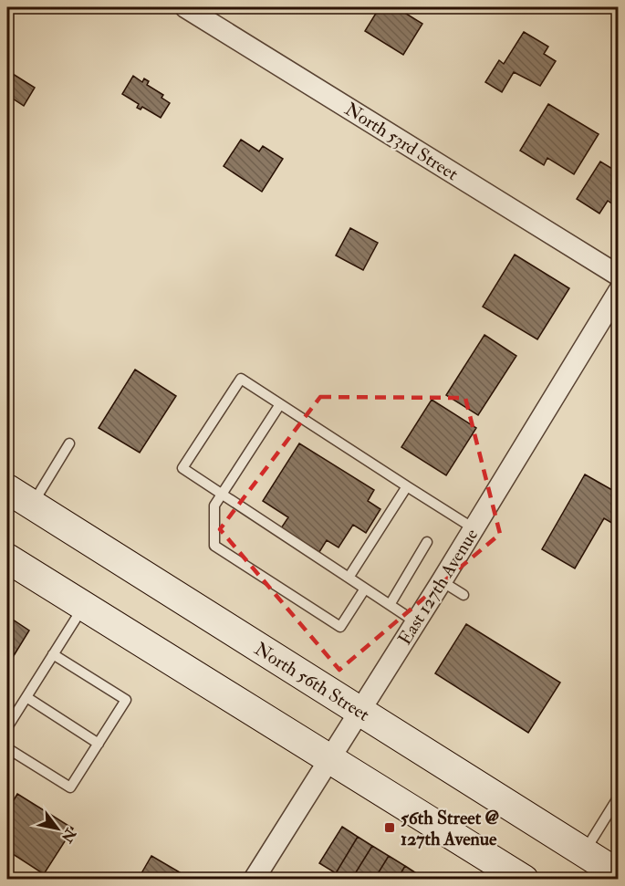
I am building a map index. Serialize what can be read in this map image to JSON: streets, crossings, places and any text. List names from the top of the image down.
{
  "streets": {
    "main road": ["North 56th Street"],
    "street": ["North 53rd Street", "East 127th Avenue"]
  },
  "crossings": [
    ["East 127th Avenue", "North 56th Street"]
  ],
  "places": {
    "transit": ["56th Street @ 127th Avenue"]
  },
  "north": "bottom right"
}
